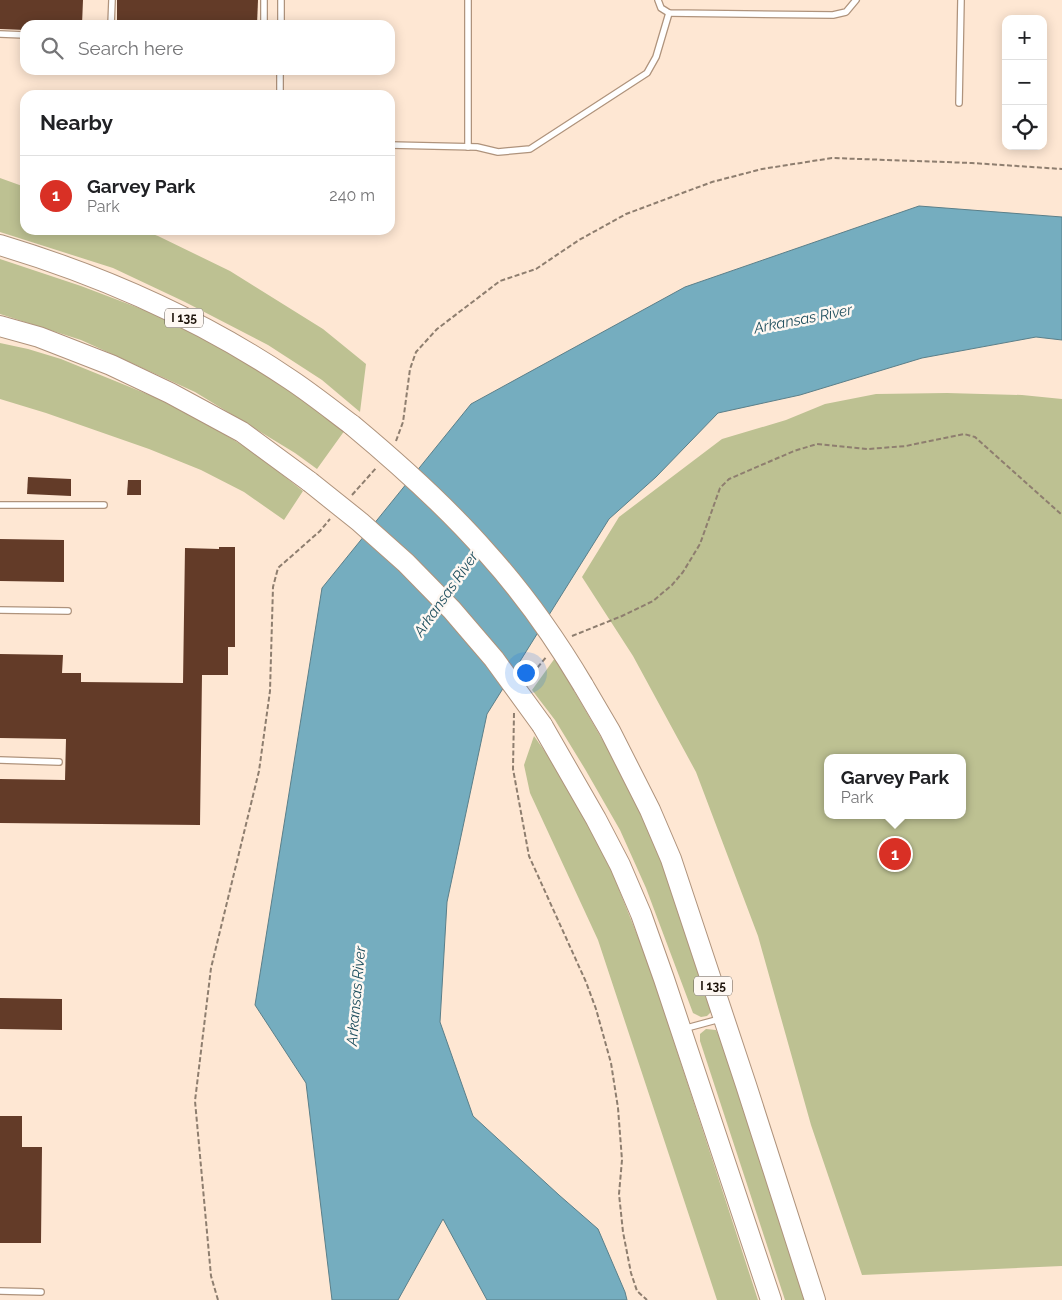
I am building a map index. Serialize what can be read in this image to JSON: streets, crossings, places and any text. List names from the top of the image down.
{
  "streets": {
    "highway": ["I 135"]
  },
  "water": ["Arkansas River"],
  "page": {
    "map_buttons": ["+", "−"],
    "search": "Search here",
    "heading": "Nearby",
    "list": [
      {
        "mark": "1",
        "name": "Garvey Park",
        "note": "Park",
        "value": "240 m"
      }
    ],
    "popup": ["Garvey Park", "Park"],
    "pins": "1"
  }
}
